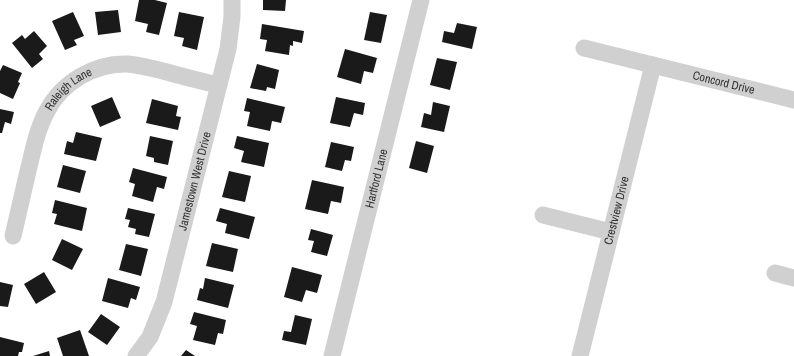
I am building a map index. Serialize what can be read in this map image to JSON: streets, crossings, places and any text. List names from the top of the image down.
{
  "streets": {
    "street": [
      "Concord Drive",
      "Raleigh Lane",
      "Hartford Lane",
      "Jamestown West Drive",
      "Crestview Drive"
    ]
  },
  "crossings": [
    ["Concord Drive", "Crestview Drive"],
    ["Raleigh Lane", "Jamestown West Drive"]
  ]
}
